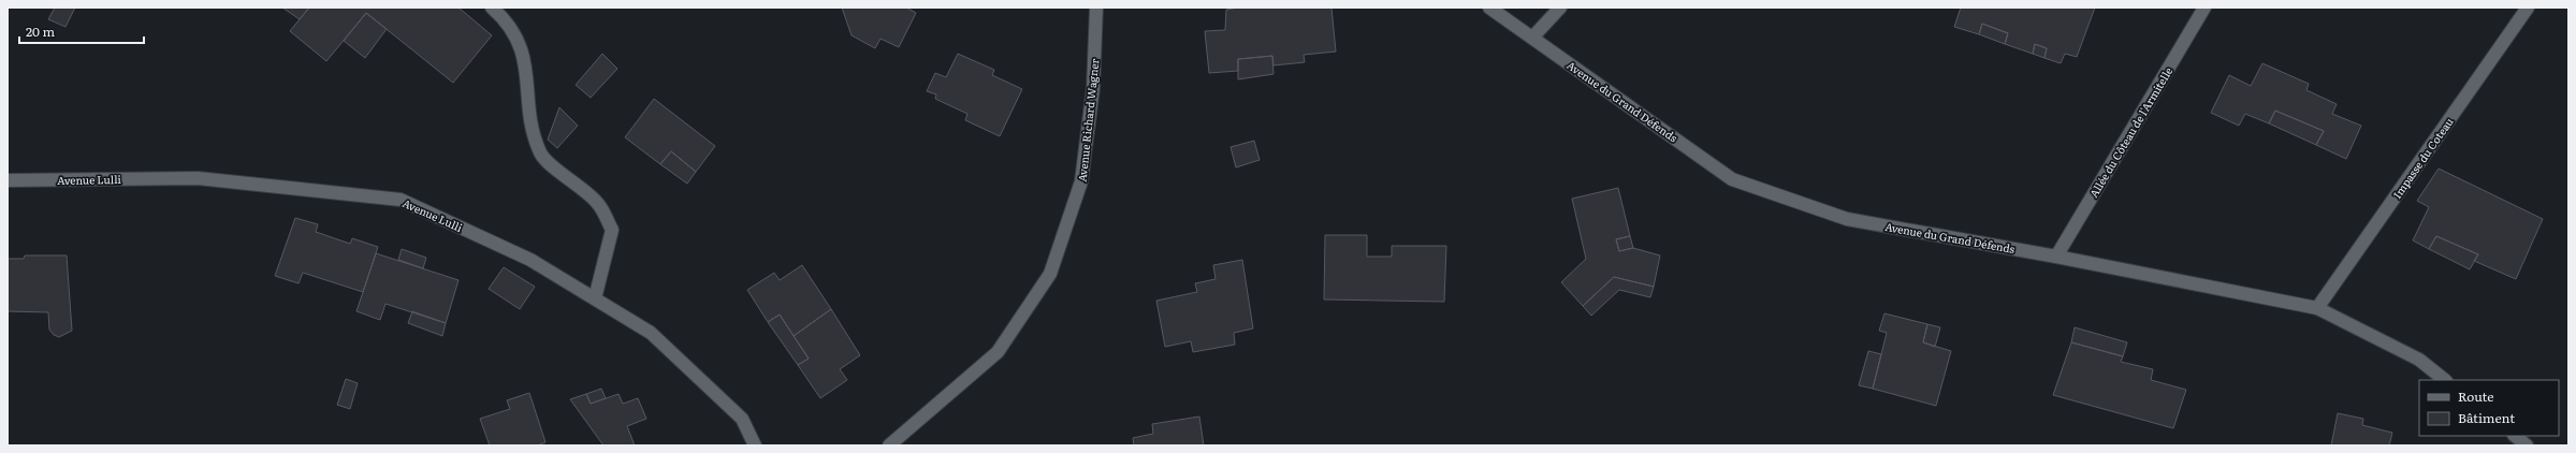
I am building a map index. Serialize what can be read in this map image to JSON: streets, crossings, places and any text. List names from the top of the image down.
{
  "streets": {
    "street": [
      "Avenue du Grand Défends",
      "Avenue Richard Wagner",
      "Allée du Côteau de l'Armitelle",
      "Impasse du Coteau",
      "Avenue Lulli"
    ]
  },
  "crossings": [
    ["Avenue du Grand Défends", "Allée du Côteau de l'Armitelle"],
    ["Avenue du Grand Défends", "Impasse du Coteau"]
  ],
  "legend": ["Route", "Bâtiment"],
  "scale_bar": "20 m"
}
